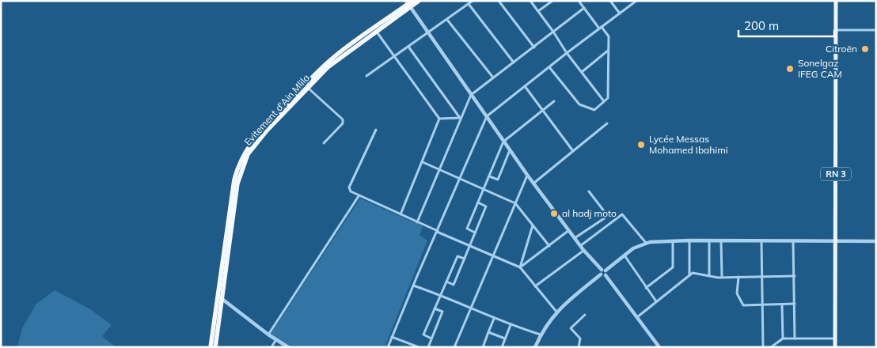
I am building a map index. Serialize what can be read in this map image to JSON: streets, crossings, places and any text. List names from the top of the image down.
{
  "streets": {
    "highway": ["Evitement d'Ain Mlila"],
    "main road": ["RN 3"]
  },
  "places": [
    "Citroën",
    "Sonelgaz IFEG CAM",
    "Lycée Messas Mohamed Ibahimi",
    "al hadj moto"
  ],
  "scale_bar": "200 m"
}
